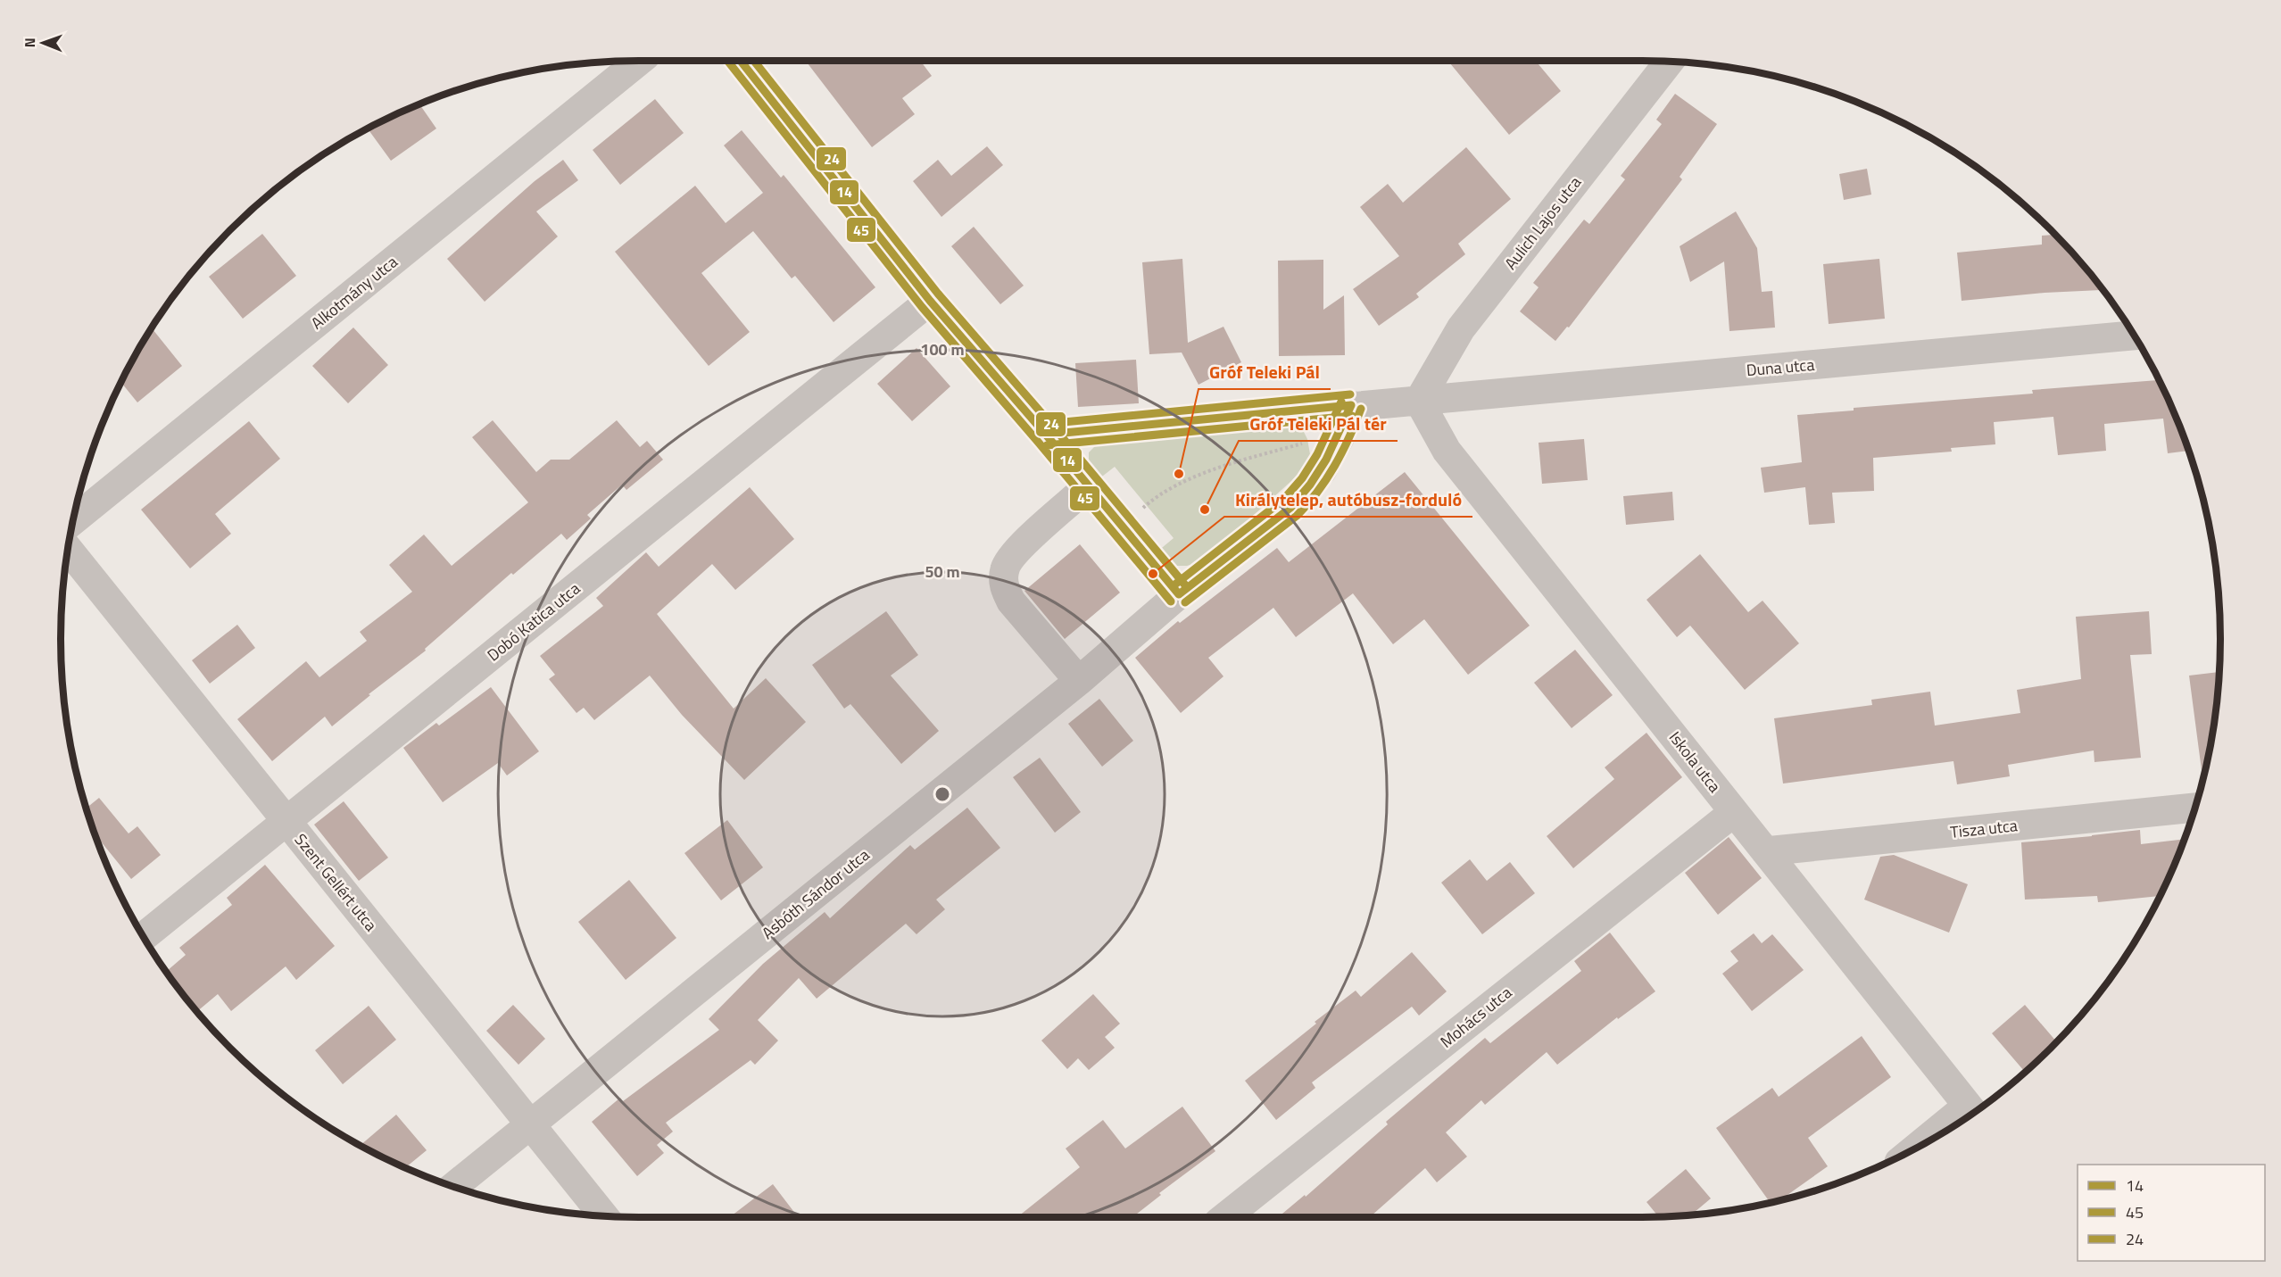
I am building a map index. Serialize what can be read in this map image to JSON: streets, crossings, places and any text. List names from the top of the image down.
{
  "streets": {
    "street": [
      "Aulich Lajos utca",
      "Alkotmány utca",
      "Duna utca",
      "Dobó Katica utca",
      "Iskola utca",
      "Tisza utca",
      "Szent Gellért utca",
      "Asbóth Sándor utca",
      "Mohács utca"
    ]
  },
  "crossings": [
    ["Aulich Lajos utca", "Duna utca"],
    ["Aulich Lajos utca", "Iskola utca"],
    ["Duna utca", "Iskola utca"],
    ["Duna utca", "Asbóth Sándor utca"],
    ["Dobó Katica utca", "Szent Gellért utca"],
    ["Iskola utca", "Tisza utca"],
    ["Iskola utca", "Mohács utca"],
    ["Szent Gellért utca", "Asbóth Sándor utca"]
  ],
  "places": ["Gróf Teleki Pál", "Gróf Teleki Pál tér", "Királytelep, autóbusz-forduló"],
  "lines": ["transit line 14", "transit line 24", "transit line 45"],
  "legend": ["14", "45", "24"],
  "north": "left",
  "rings": ["100 m", "50 m"]
}
